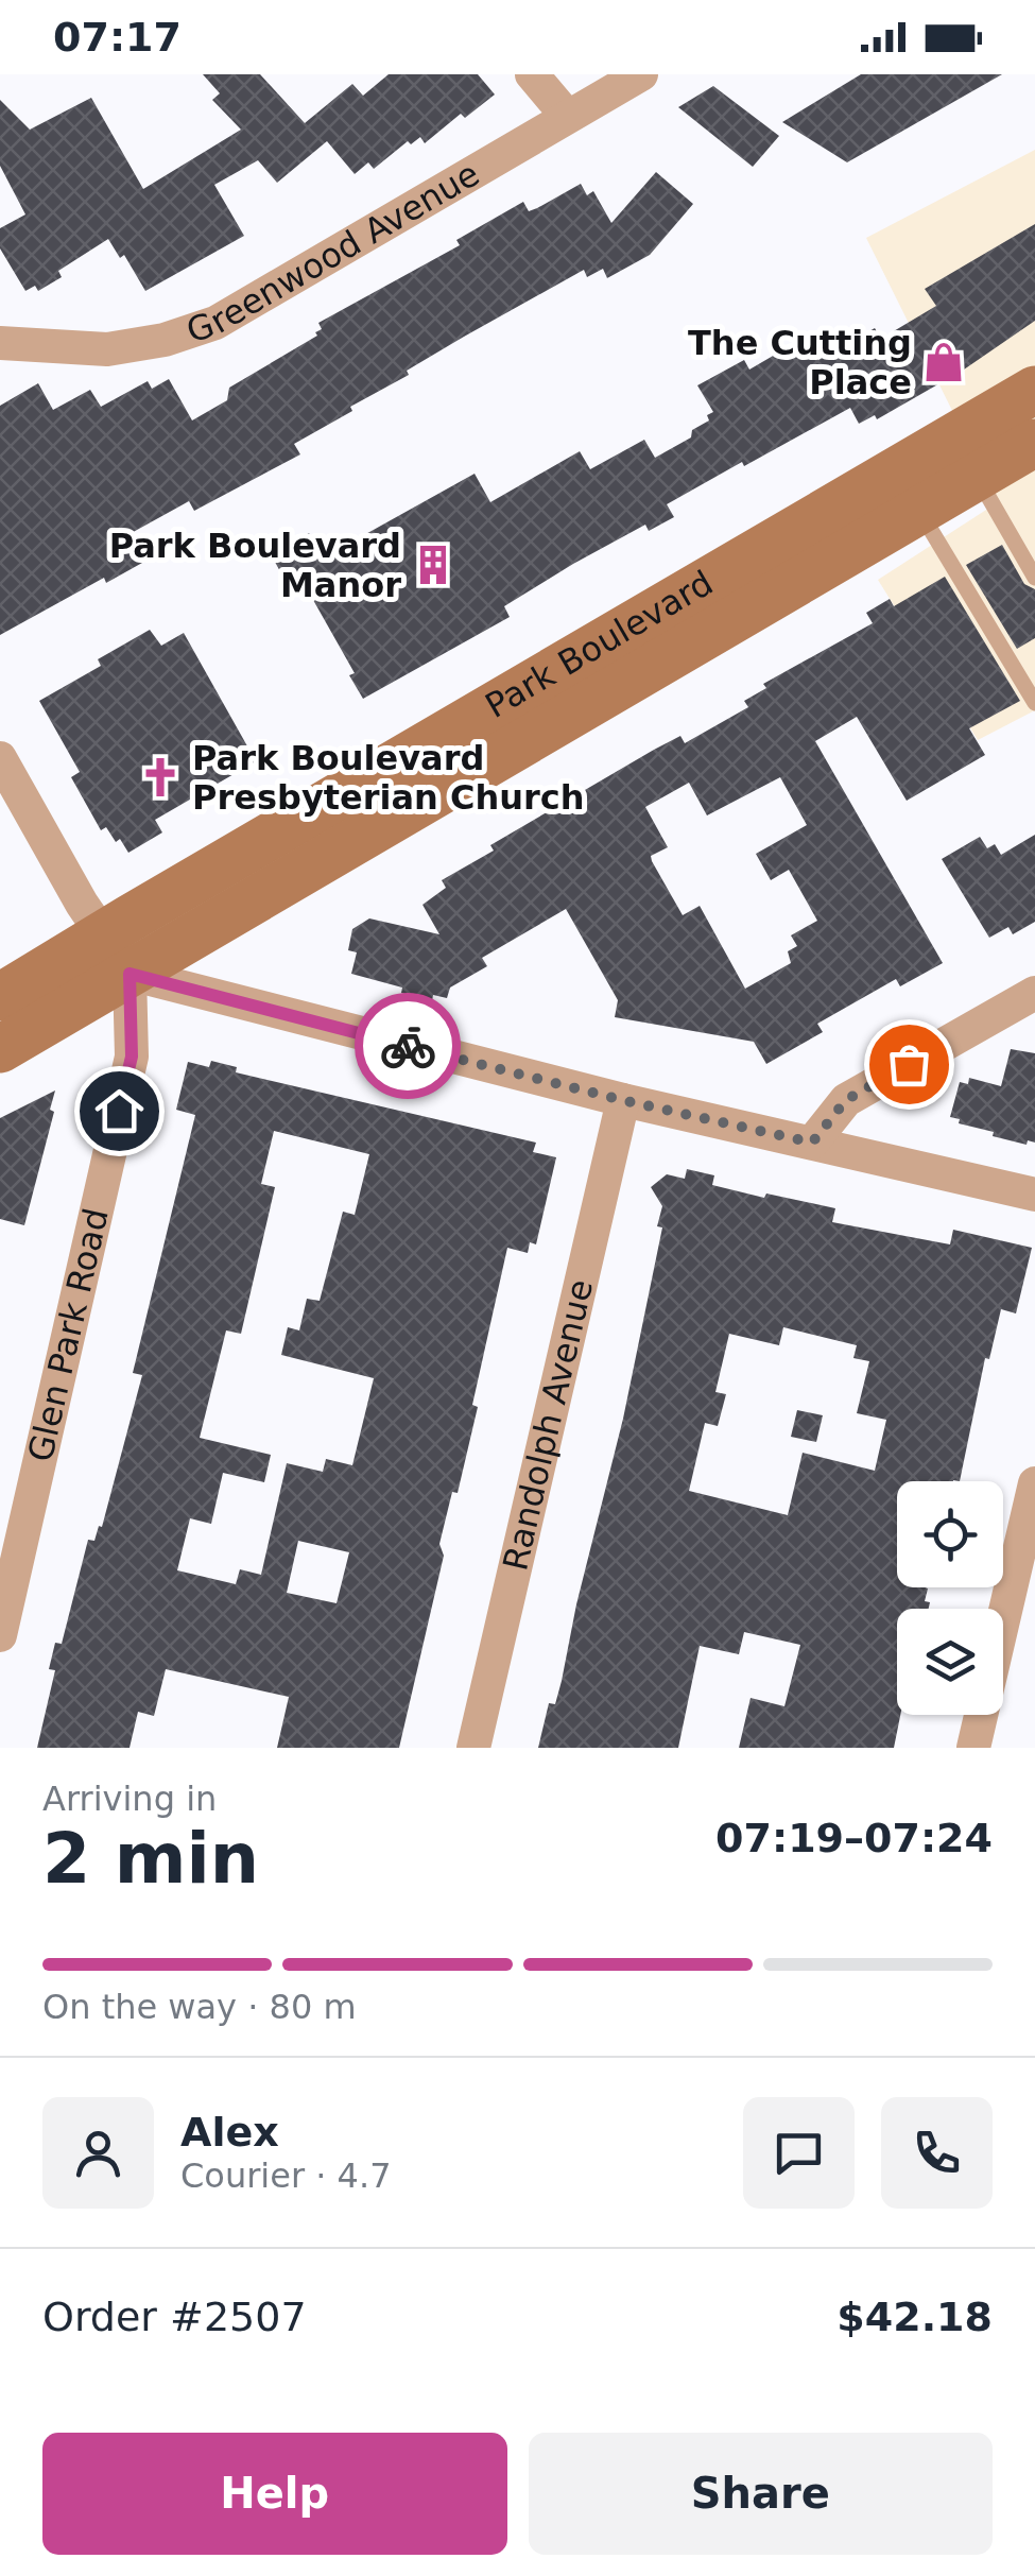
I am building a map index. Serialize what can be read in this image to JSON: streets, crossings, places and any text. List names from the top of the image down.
{
  "streets": {
    "main road": ["Park Boulevard"],
    "street": ["Greenwood Avenue", "Glen Park Road", "Randolph Avenue"]
  },
  "crossings": [
    ["Park Boulevard", "Glen Park Road"]
  ],
  "places": {
    "shop": ["The Cutting Place"],
    "building": ["Park Boulevard Manor"],
    "church": ["Park Boulevard Presbyterian Church"]
  },
  "page": {
    "status": "07:17",
    "heading": ["2 min", "Arriving in", "07:19–07:24"],
    "panel": [
      "Alex",
      "Courier · 4.7",
      "Order #2507",
      "$42.18"
    ],
    "bar": "On the way · 80 m",
    "buttons": ["Help", "Share"]
  }
}
